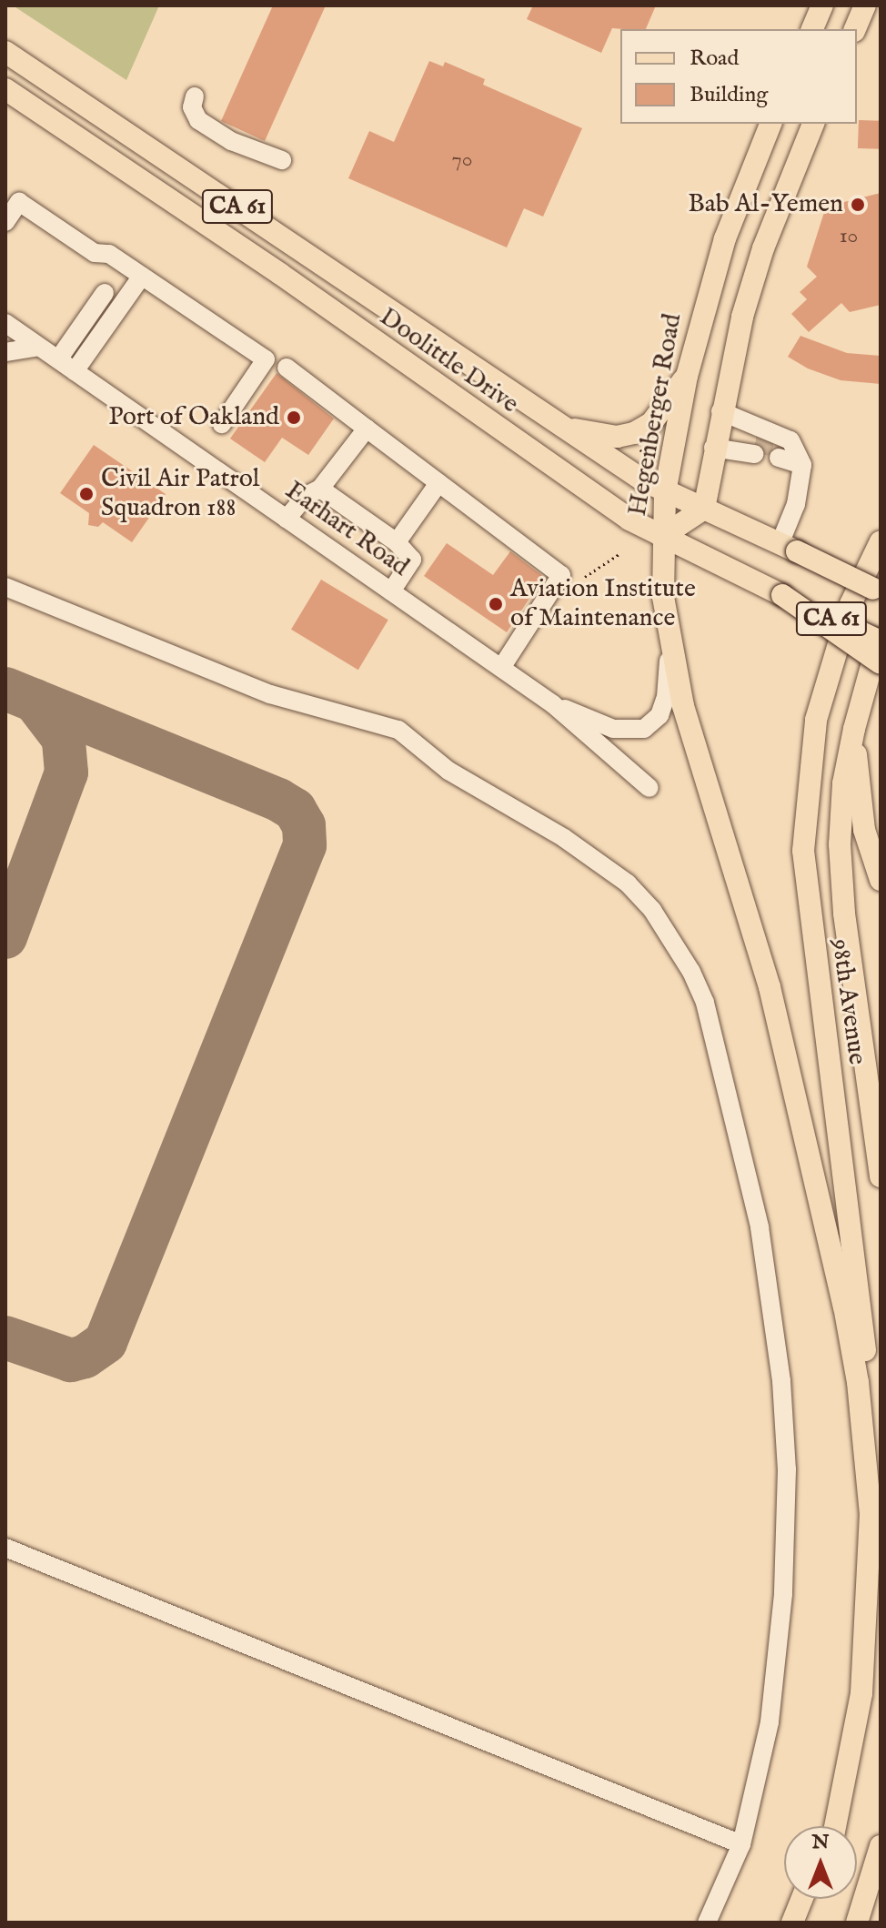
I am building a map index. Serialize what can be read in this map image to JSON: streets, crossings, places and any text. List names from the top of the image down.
{
  "streets": {
    "main road": [
      "CA 61",
      "Doolittle Drive",
      "Hegenberger Road",
      "98th Avenue"
    ],
    "street": ["Earhart Road"]
  },
  "crossings": [
    ["Doolittle Drive", "Hegenberger Road"]
  ],
  "places": [
    "Bab Al-Yemen",
    "Port of Oakland",
    "Civil Air Patrol Squadron 188",
    "Aviation Institute of Maintenance"
  ],
  "house_numbers": ["70", "10"],
  "legend": ["Road", "Building"],
  "north": "top"
}
